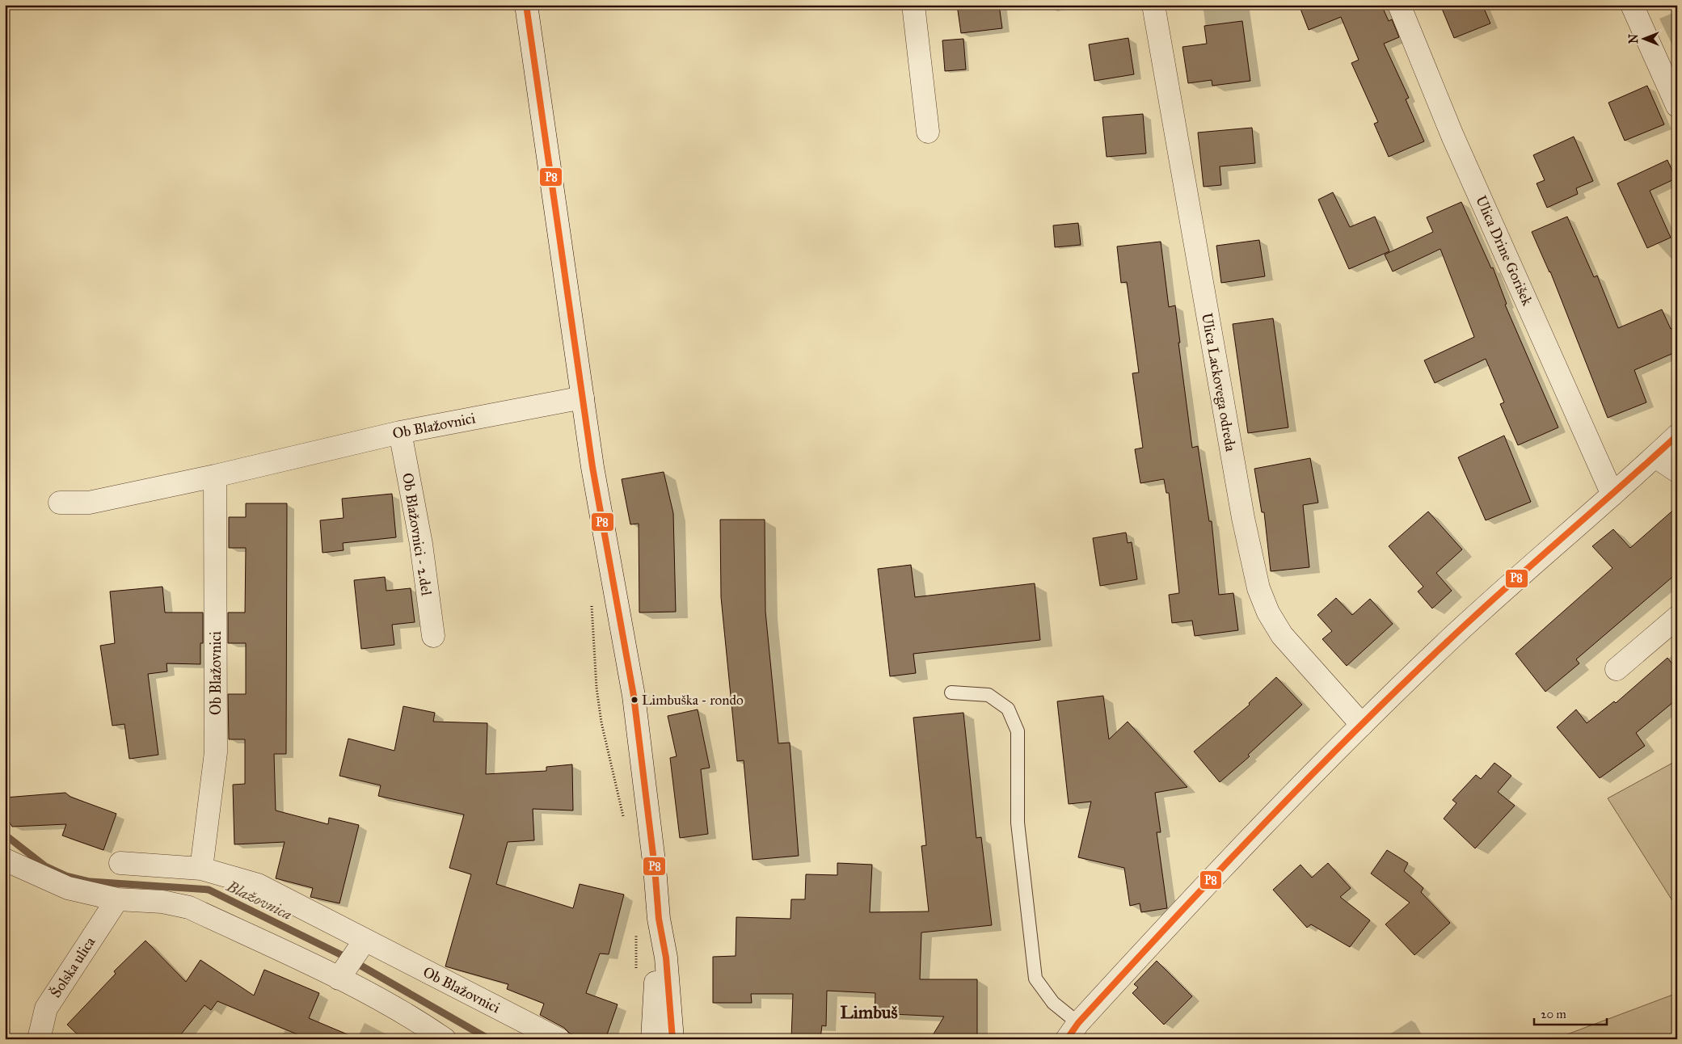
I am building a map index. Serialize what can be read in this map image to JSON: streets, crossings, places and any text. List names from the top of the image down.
{
  "streets": {
    "street": [
      "Ulica Drine Gorišek",
      "Ulica Lackovega odreda",
      "Ob Blažovnici",
      "Ob Blažovnici - 2.del",
      "Šolska ulica"
    ]
  },
  "crossings": [
    ["Ob Blažovnici", "Ob Blažovnici - 2.del"]
  ],
  "districts": ["Limbuš"],
  "water": ["Blažovnica"],
  "places": ["Limbuška - rondo"],
  "lines": ["transit line P8"],
  "scale_bar": "20 m",
  "north": "left"
}
